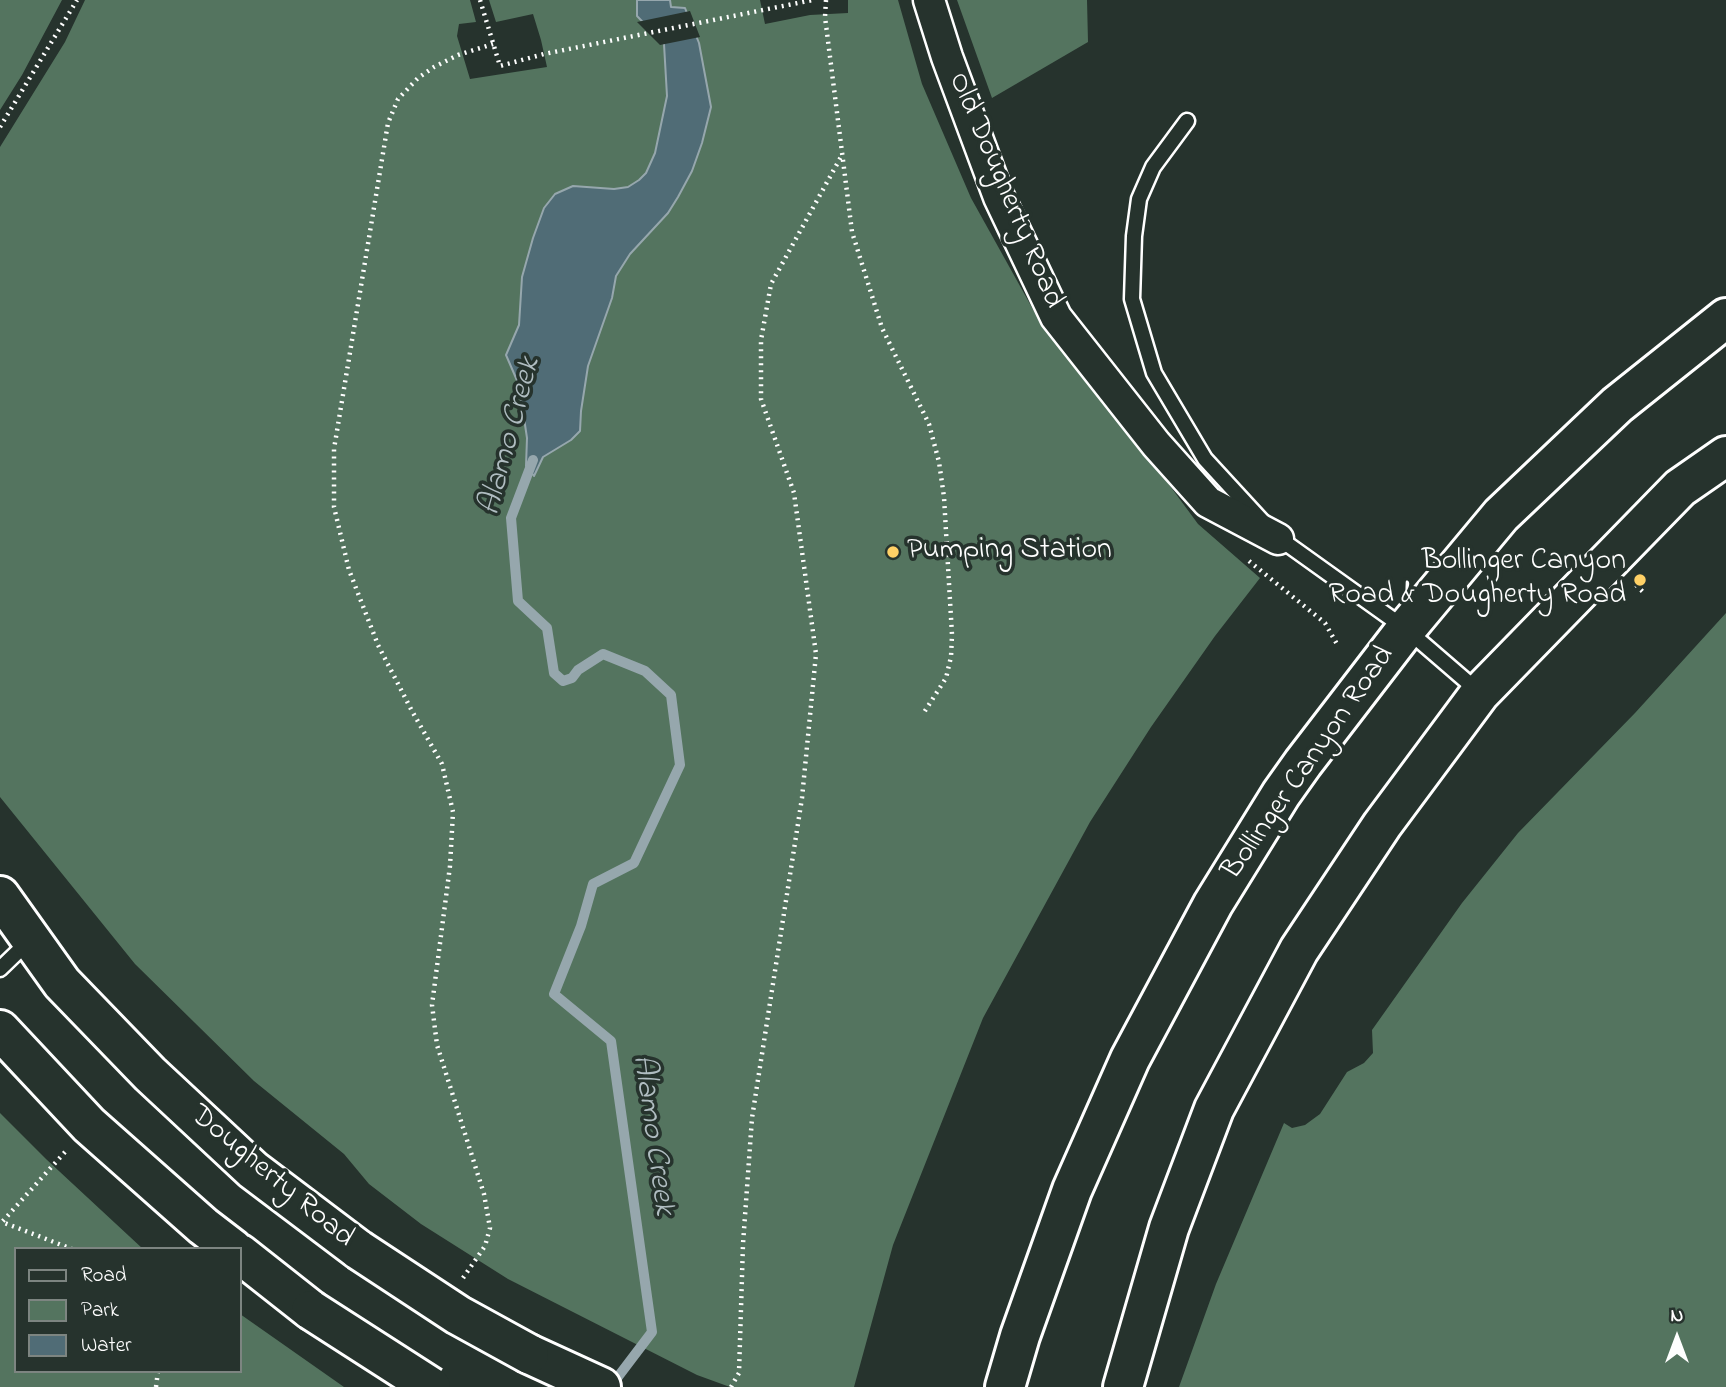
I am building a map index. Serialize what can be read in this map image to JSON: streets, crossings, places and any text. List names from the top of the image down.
{
  "streets": {
    "main road": ["Bollinger Canyon Road", "Dougherty Road"],
    "street": ["Old Dougherty Road"]
  },
  "crossings": [
    ["Old Dougherty Road", "Bollinger Canyon Road"]
  ],
  "water": ["Alamo Creek"],
  "places": ["Pumping Station", "Bollinger Canyon Road & Dougherty Road"],
  "legend": ["Road", "Park", "Water"],
  "north": "top"
}
